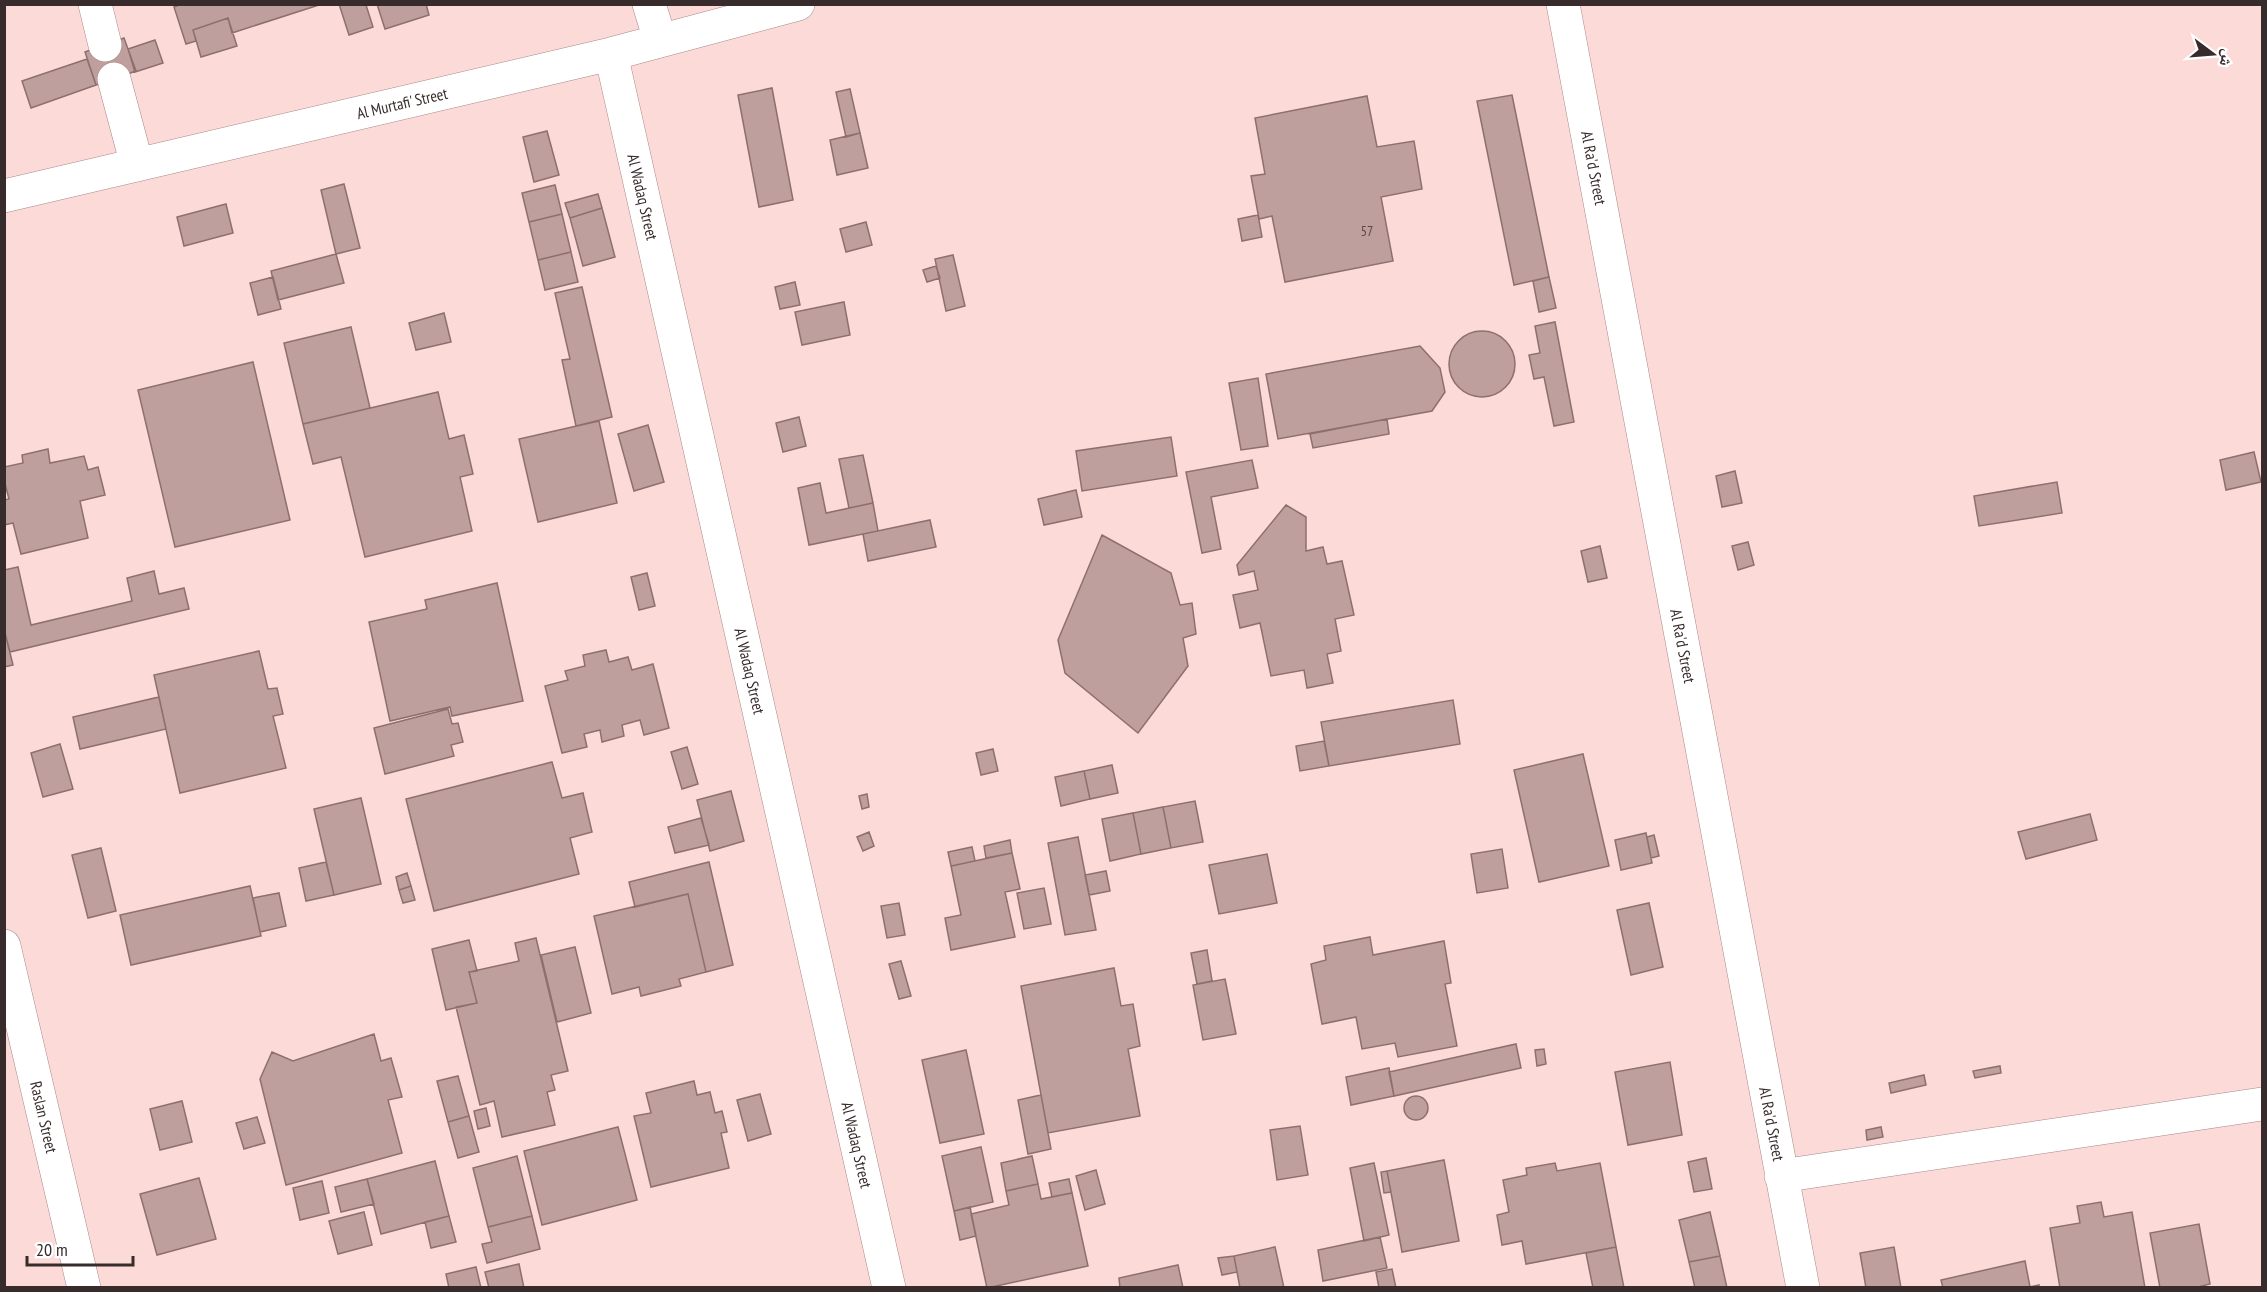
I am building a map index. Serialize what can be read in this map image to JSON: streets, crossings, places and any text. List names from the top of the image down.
{
  "streets": {
    "street": [
      "Al Murtafi' Street",
      "Al Ra'd Street",
      "Al Wadaq Street",
      "Raslan Street"
    ]
  },
  "crossings": [
    ["Al Murtafi' Street", "Al Wadaq Street"]
  ],
  "house_numbers": ["57"],
  "scale_bar": "20 m",
  "north": "right"
}
